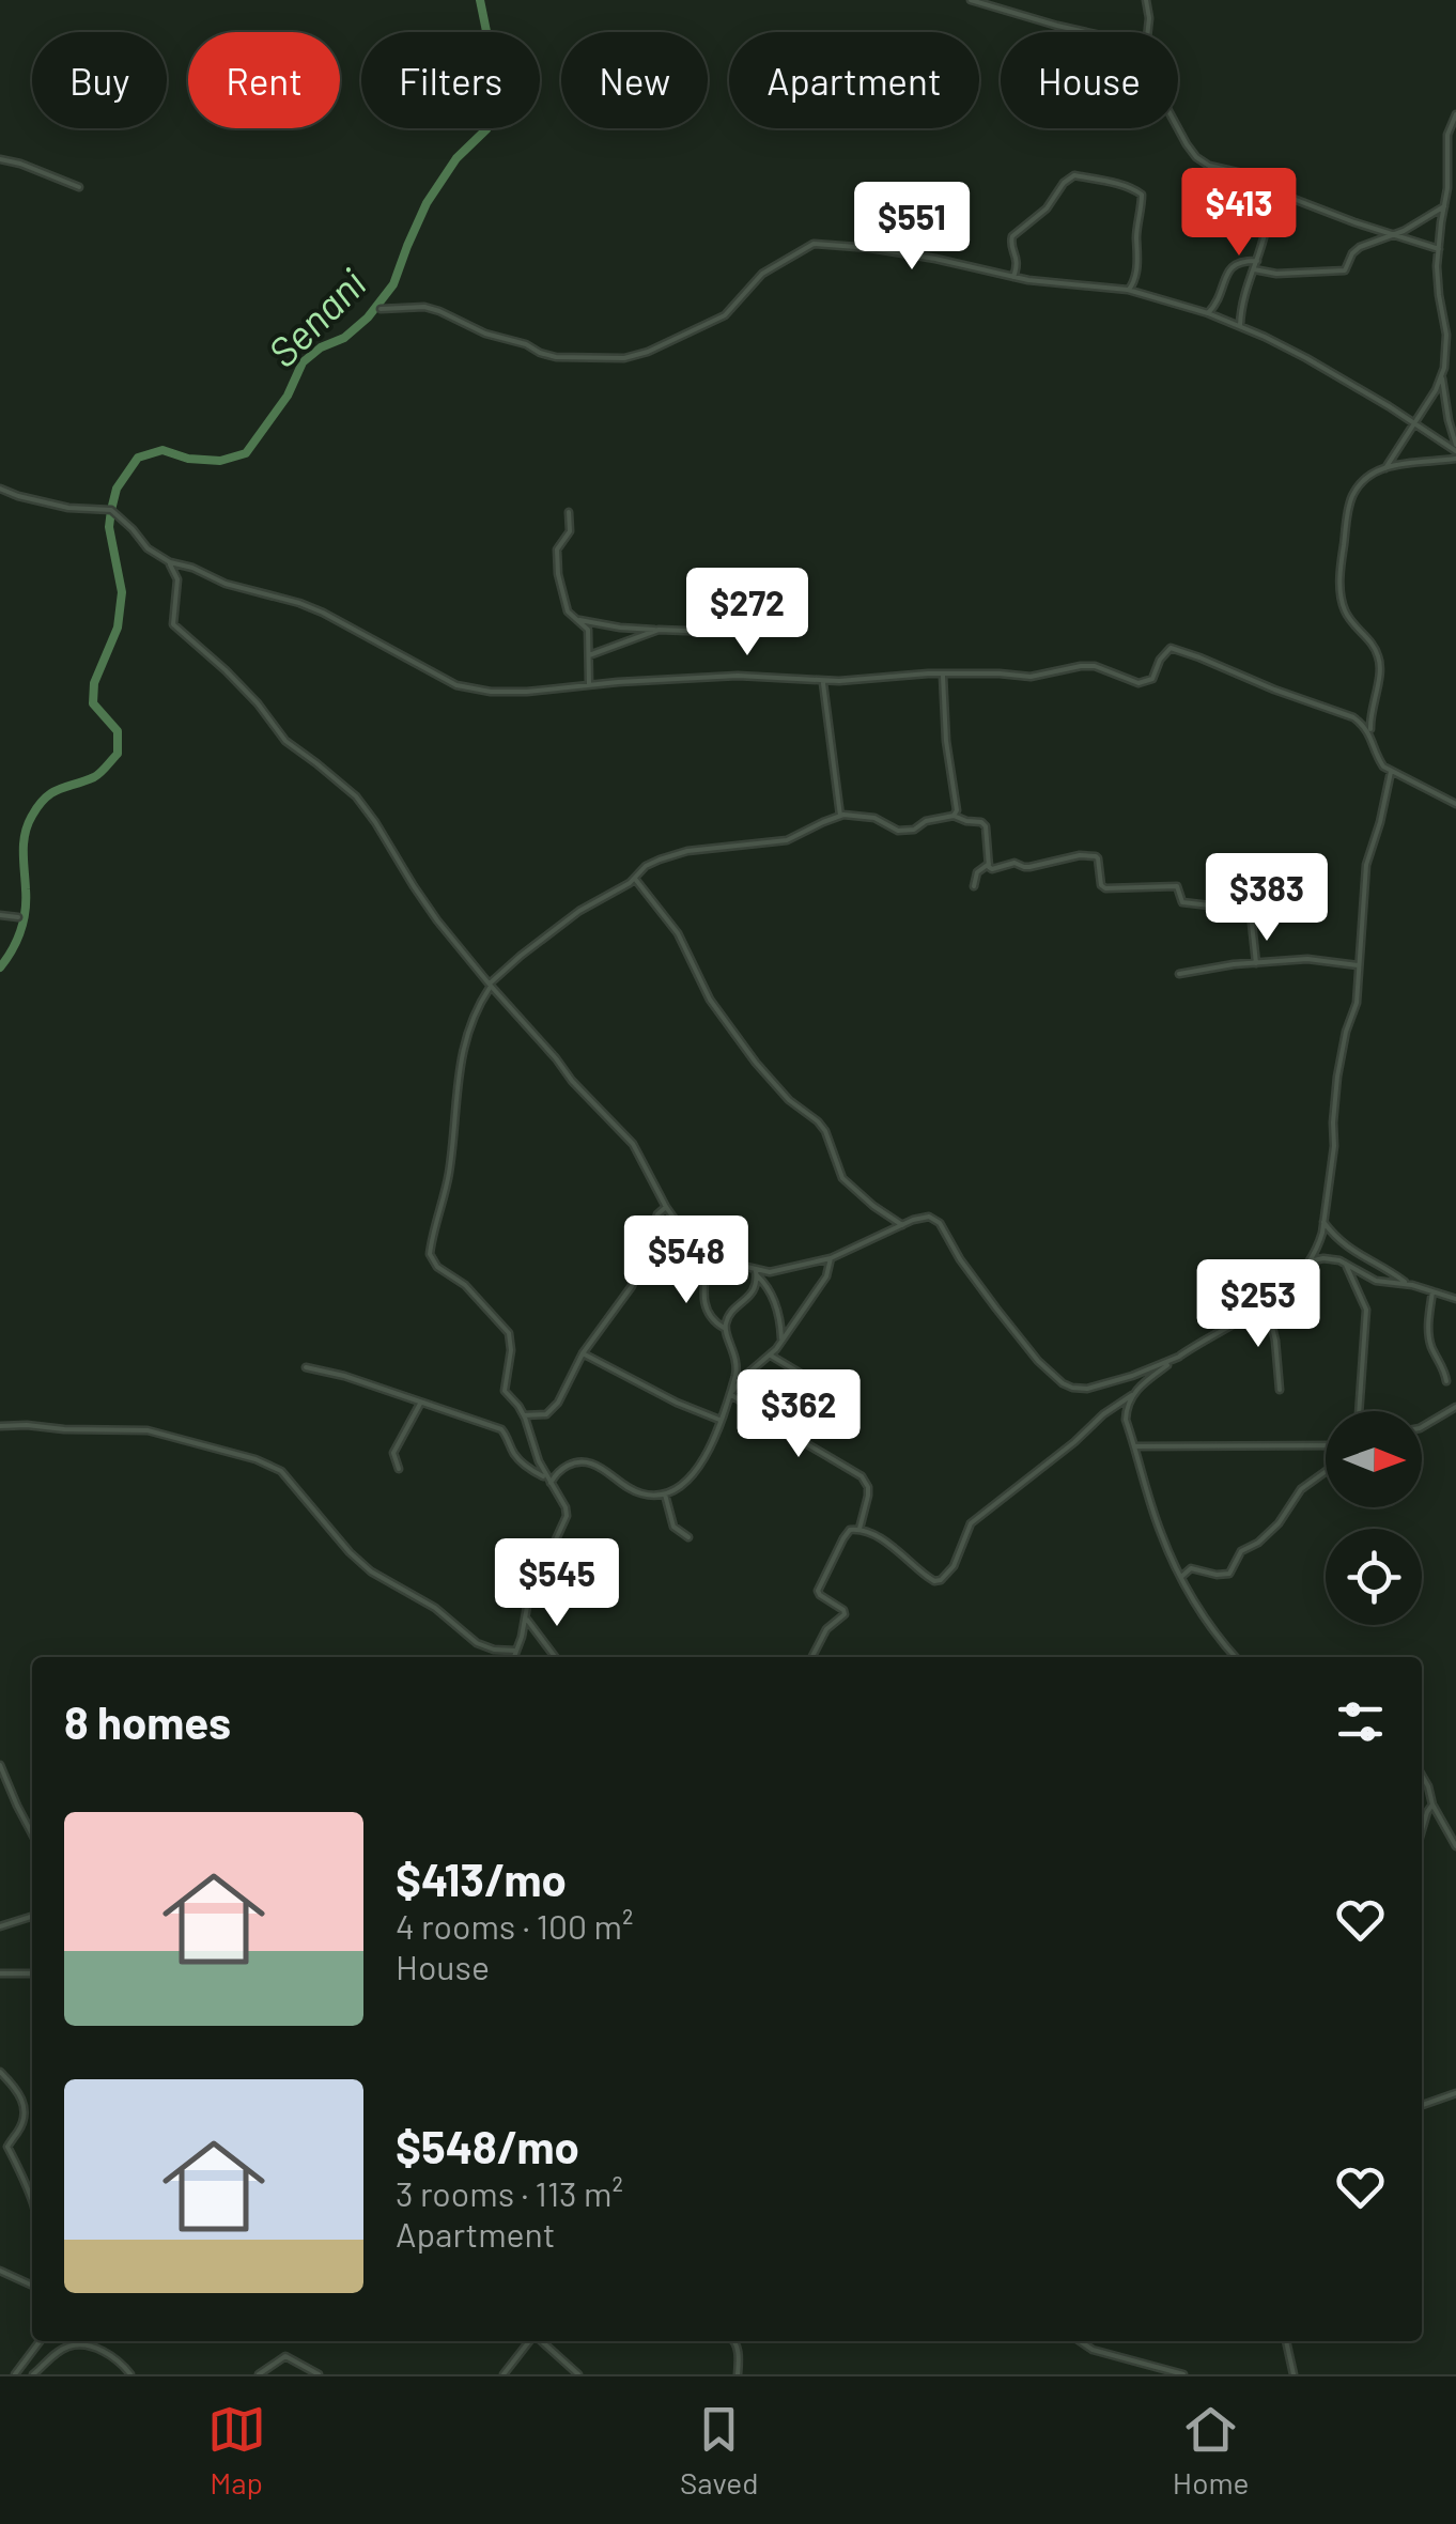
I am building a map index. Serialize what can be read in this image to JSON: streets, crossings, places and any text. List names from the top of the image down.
{
  "water": ["Senani"],
  "north": "right",
  "page": {
    "chip": [
      "Buy",
      "Rent",
      "Filters",
      "New",
      "Apartment",
      "House"
    ],
    "price": [
      "$413",
      "$551",
      "$272",
      "$383",
      "$548",
      "$253",
      "$362",
      "$545"
    ],
    "heading": "8 homes",
    "list": [
      {
        "name": "$413/mo",
        "note": "4 rooms · 100 m² · House"
      },
      {
        "name": "$548/mo",
        "note": "3 rooms · 113 m² · Apartment"
      }
    ],
    "tabs": ["Map", "Saved", "Home"]
  }
}
